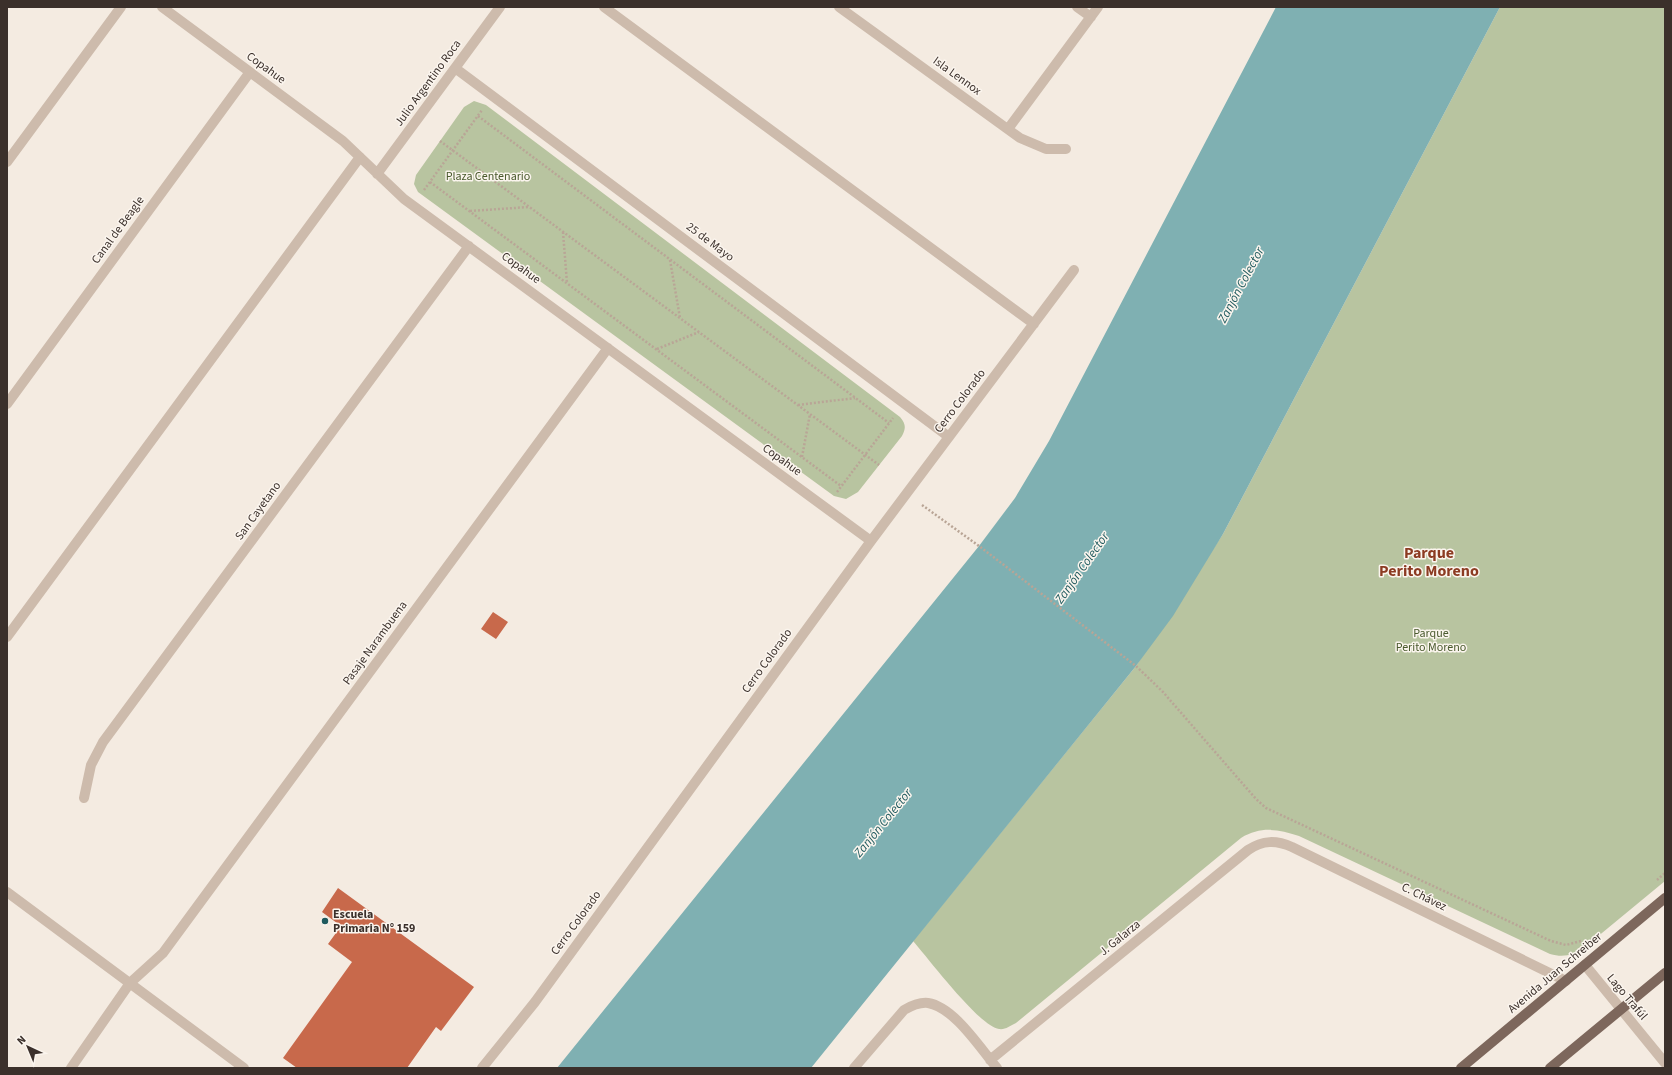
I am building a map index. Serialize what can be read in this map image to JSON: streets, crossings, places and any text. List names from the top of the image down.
{
  "streets": {
    "main road": ["Avenida Juan Schreiber"],
    "street": [
      "Copahue",
      "Isla Lennox",
      "Julio Argentino Roca",
      "Canal de Beagle",
      "25 de Mayo",
      "Cerro Colorado",
      "San Cayetano",
      "Pasaje Narambuena",
      "C. Chávez",
      "J. Galarza",
      "Lago Trafúl"
    ]
  },
  "crossings": [
    ["Copahue", "Julio Argentino Roca"],
    ["Copahue", "Canal de Beagle"],
    ["Copahue", "Cerro Colorado"],
    ["Copahue", "San Cayetano"],
    ["Copahue", "Pasaje Narambuena"],
    ["Julio Argentino Roca", "25 de Mayo"],
    ["25 de Mayo", "Cerro Colorado"],
    ["C. Chávez", "J. Galarza"],
    ["C. Chávez", "Avenida Juan Schreiber"],
    ["Avenida Juan Schreiber", "Lago Trafúl"]
  ],
  "districts": ["Parque Perito Moreno"],
  "water": ["Zanjón Colector"],
  "parks": ["Plaza Centenario", "Parque Perito Moreno"],
  "places": ["Escuela Primaria N° 159"],
  "north": "top left"
}
